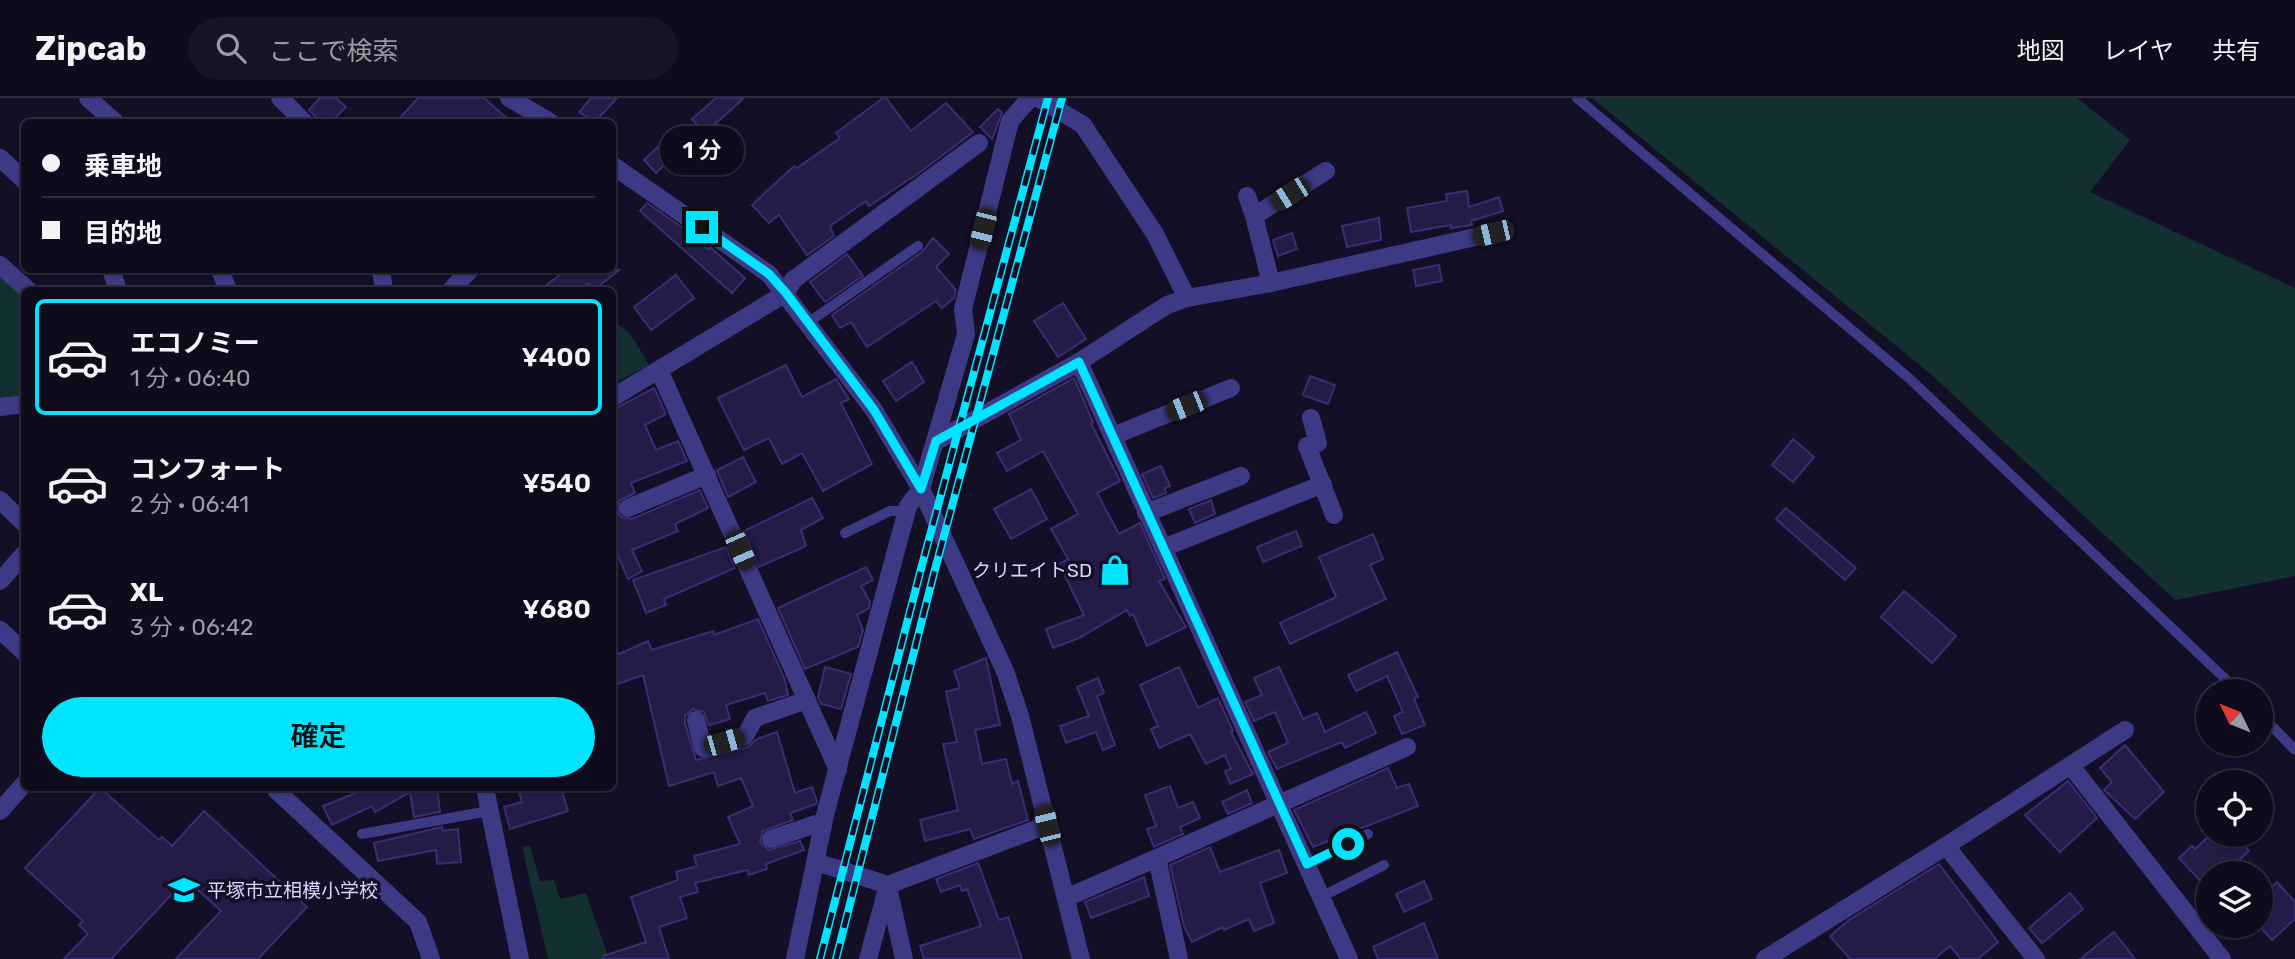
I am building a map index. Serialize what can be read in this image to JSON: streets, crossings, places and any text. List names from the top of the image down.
{
  "places": {
    "shop": ["クリエイトSD"],
    "school or university": ["平塚市立相模小学校"]
  },
  "north": "top left",
  "page": {
    "header": "Zipcab",
    "search": "ここで検索",
    "nav": ["地図", "レイヤ", "共有"],
    "banner": ["乗車地", "目的地"],
    "bubble": "1 分",
    "list": [
      {
        "name": "エコノミー",
        "note": "1 分 · 06:40",
        "value": "¥400"
      },
      {
        "name": "コンフォート",
        "note": "2 分 · 06:41",
        "value": "¥540"
      },
      {
        "name": "XL",
        "note": "3 分 · 06:42",
        "value": "¥680"
      }
    ],
    "buttons": "確定"
  }
}
